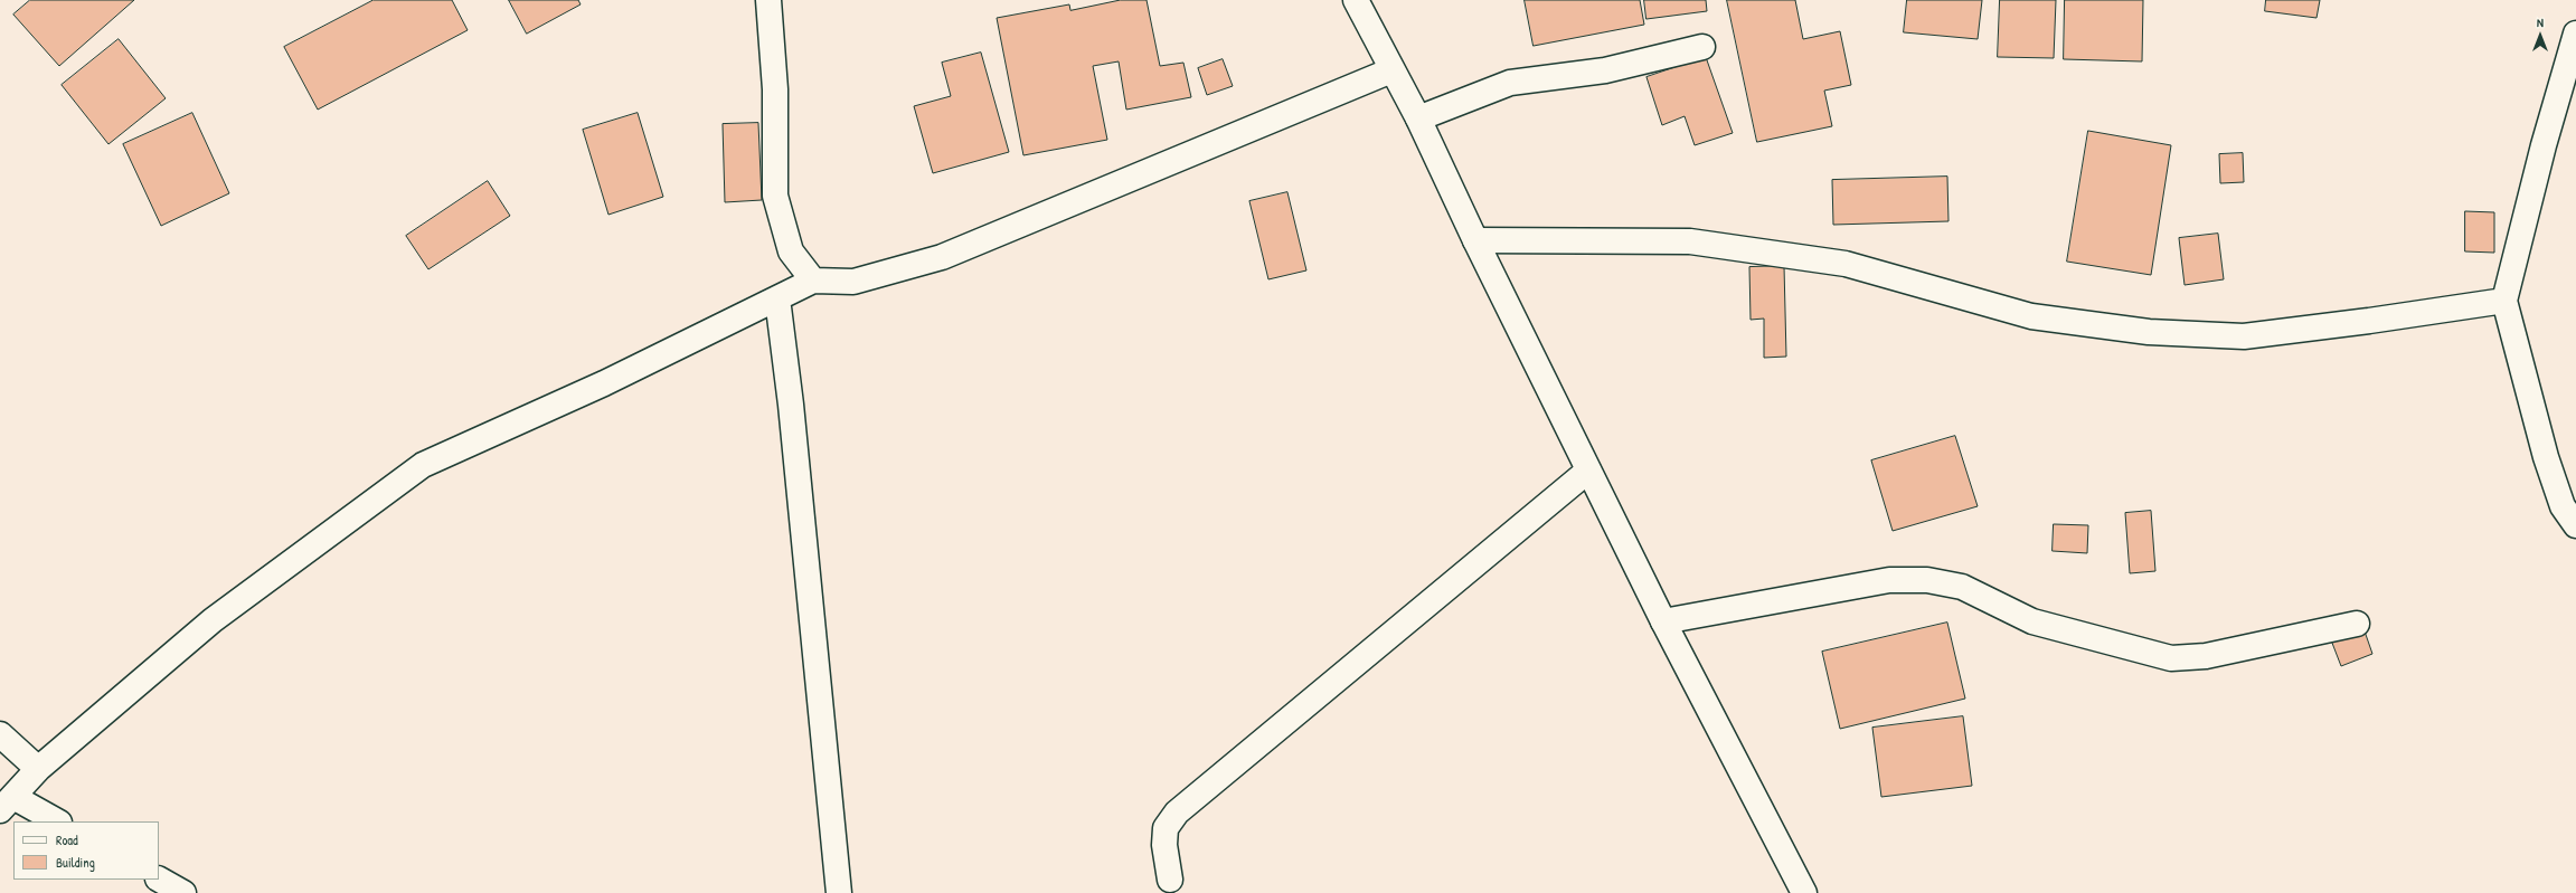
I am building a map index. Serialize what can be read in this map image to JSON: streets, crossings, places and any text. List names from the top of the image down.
{
  "legend": ["Road", "Building"],
  "north": "top"
}
